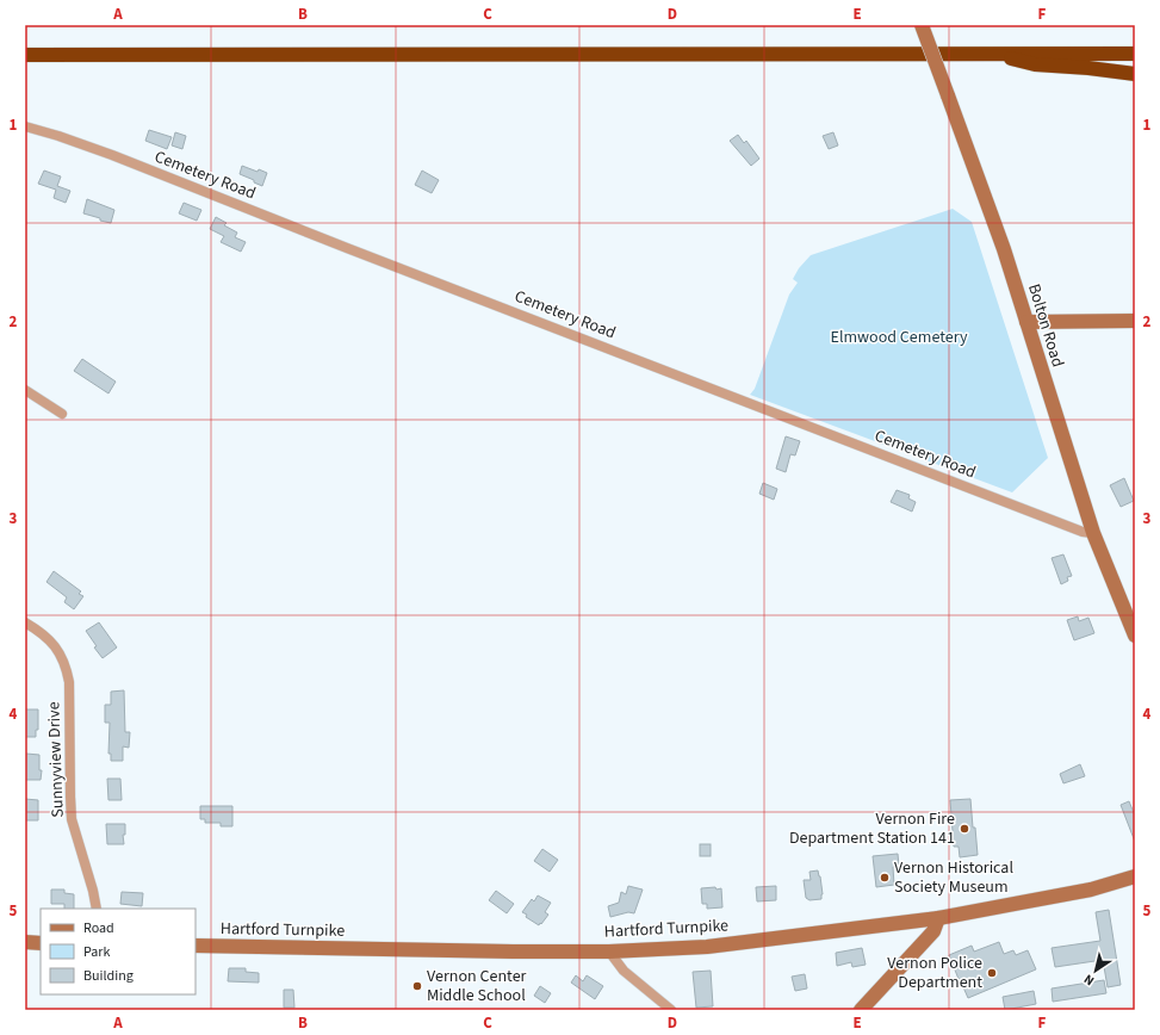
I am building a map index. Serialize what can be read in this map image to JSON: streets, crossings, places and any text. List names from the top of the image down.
{
  "streets": {
    "main road": ["Bolton Road", "Hartford Turnpike"],
    "street": ["Cemetery Road", "Sunnyview Drive"]
  },
  "crossings": [
    ["Cemetery Road", "Bolton Road"]
  ],
  "parks": ["Elmwood Cemetery"],
  "places": [
    "Vernon Fire Department Station 141",
    "Vernon Historical Society Museum",
    "Vernon Police Department",
    "Vernon Center Middle School"
  ],
  "legend": ["Road", "Park", "Building"],
  "north": "bottom left",
  "grid": {
    "columns": [
      "A",
      "B",
      "C",
      "D",
      "E",
      "F"
    ],
    "rows": [
      "1",
      "2",
      "3",
      "4",
      "5"
    ]
  }
}
